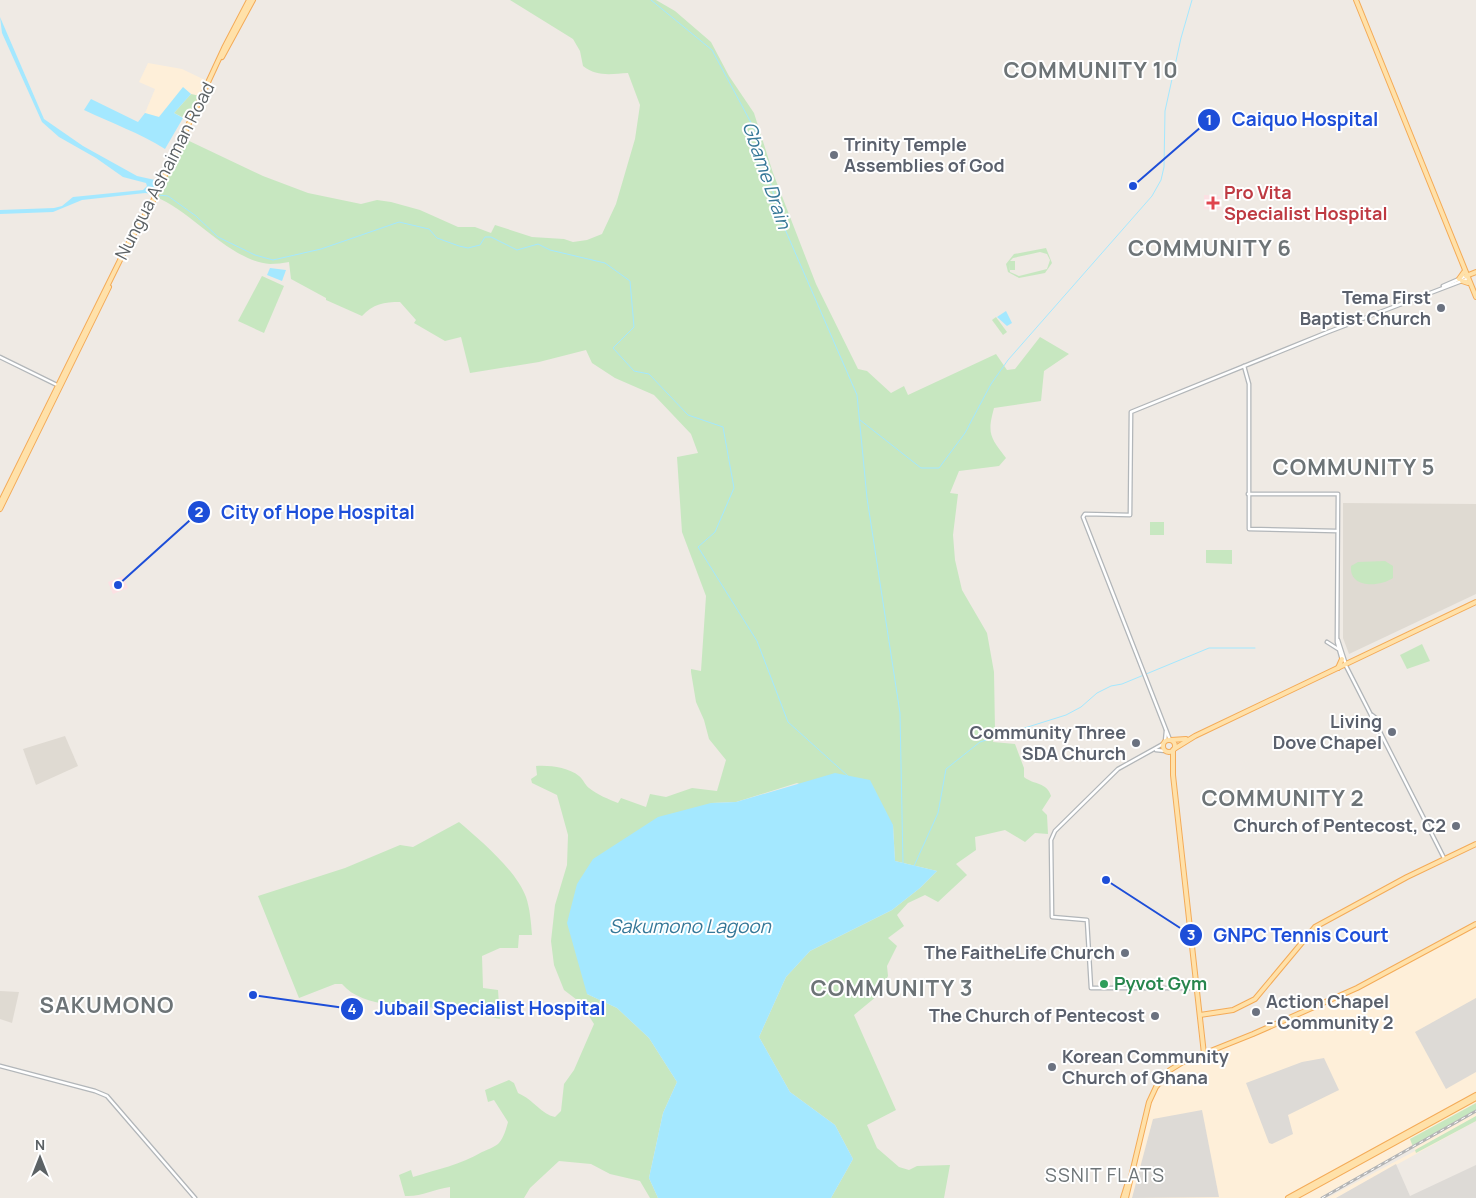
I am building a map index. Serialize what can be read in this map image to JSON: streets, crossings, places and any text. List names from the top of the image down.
{
  "streets": {
    "main road": ["Nungua Ashaiman Road"]
  },
  "districts": [
    "COMMUNITY 10",
    "COMMUNITY 6",
    "COMMUNITY 5",
    "COMMUNITY 2",
    "COMMUNITY 3",
    "SAKUMONO",
    "SSNIT FLATS"
  ],
  "water": ["Gbame Drain", "Sakumono Lagoon"],
  "places": {
    "other": [
      "Trinity Temple Assemblies of God",
      "Caiquo Hospital",
      "Tema First Baptist Church",
      "City of Hope Hospital",
      "Living Dove Chapel",
      "Community Three SDA Church",
      "Church of Pentecost, C2",
      "GNPC Tennis Court",
      "The FaitheLife Church",
      "Pyvot Gym",
      "Jubail Specialist Hospital",
      "Action Chapel - Community 2",
      "The Church of Pentecost",
      "Korean Community Church of Ghana"
    ],
    "health": ["Pro Vita Specialist Hospital"]
  },
  "north": "top"
}
